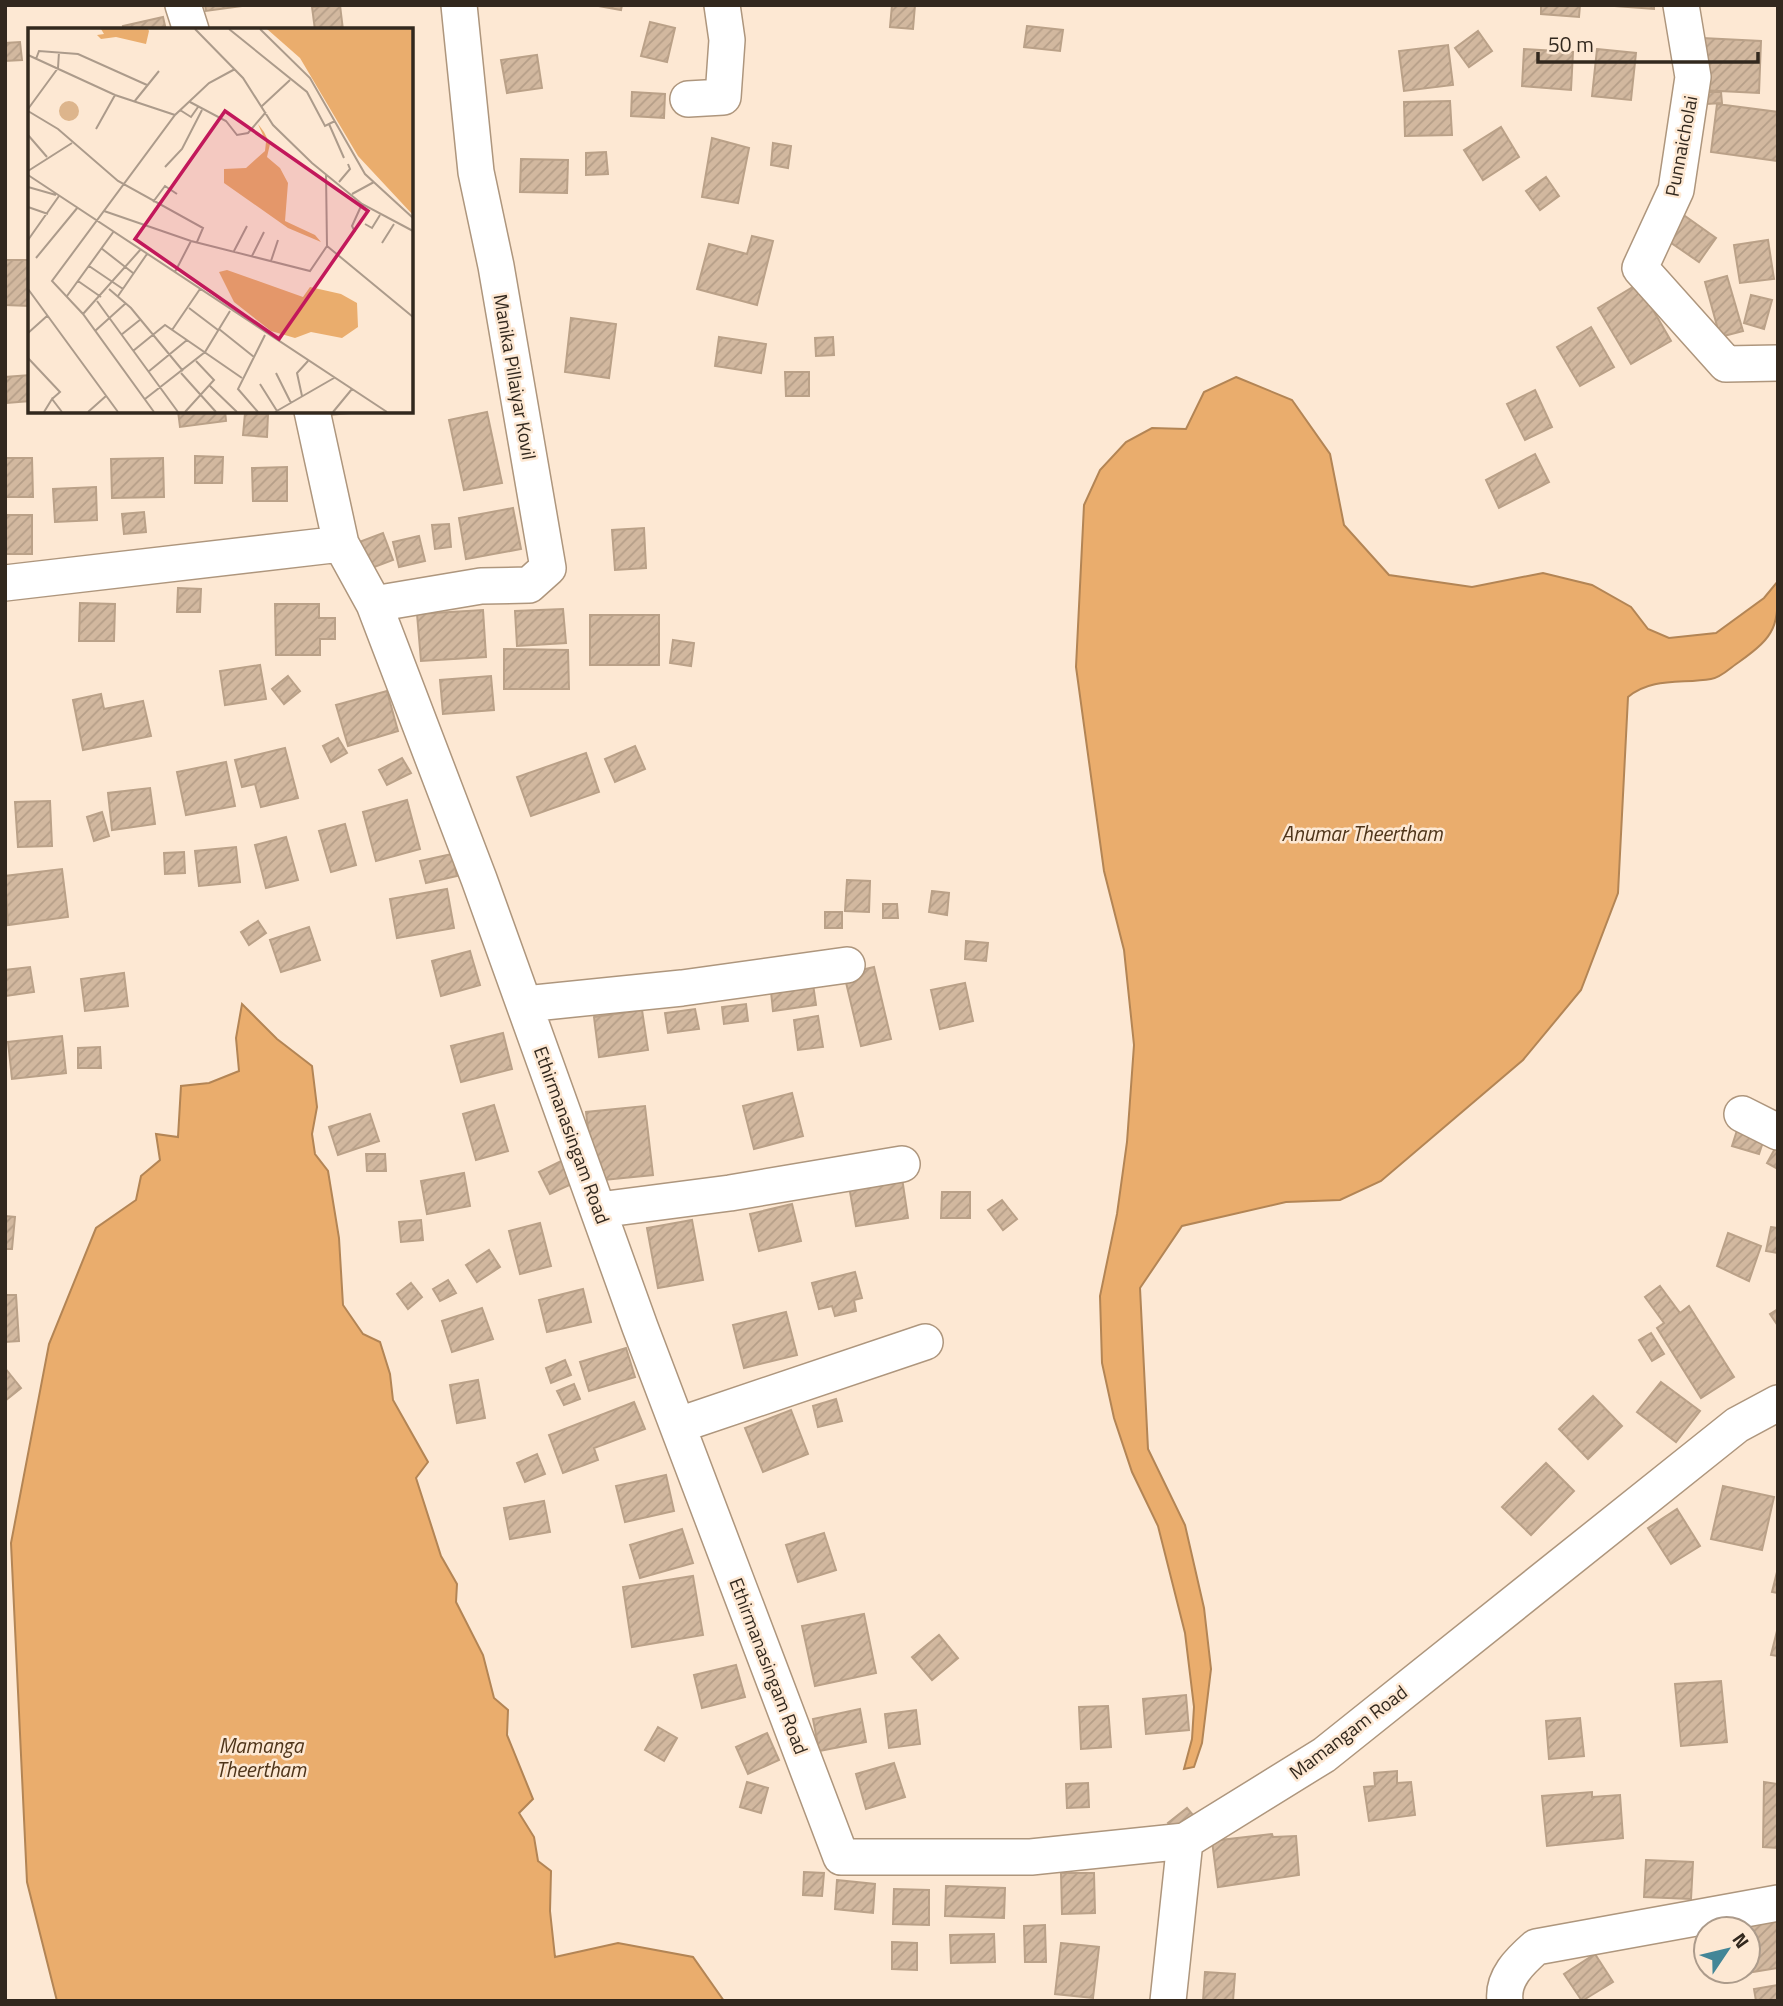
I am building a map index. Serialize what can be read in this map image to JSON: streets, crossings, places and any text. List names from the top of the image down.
{
  "streets": {
    "street": [
      "Punnaicholai",
      "Manika Pillaiyar Kovil",
      "Ethirmanasingam Road",
      "Mamangam Road"
    ]
  },
  "crossings": [
    ["Manika Pillaiyar Kovil", "Ethirmanasingam Road"],
    ["Ethirmanasingam Road", "Mamangam Road"]
  ],
  "water": ["Anumar Theertham", "Mamanga Theertham"],
  "scale_bar": "50 m",
  "north": "top right"
}
